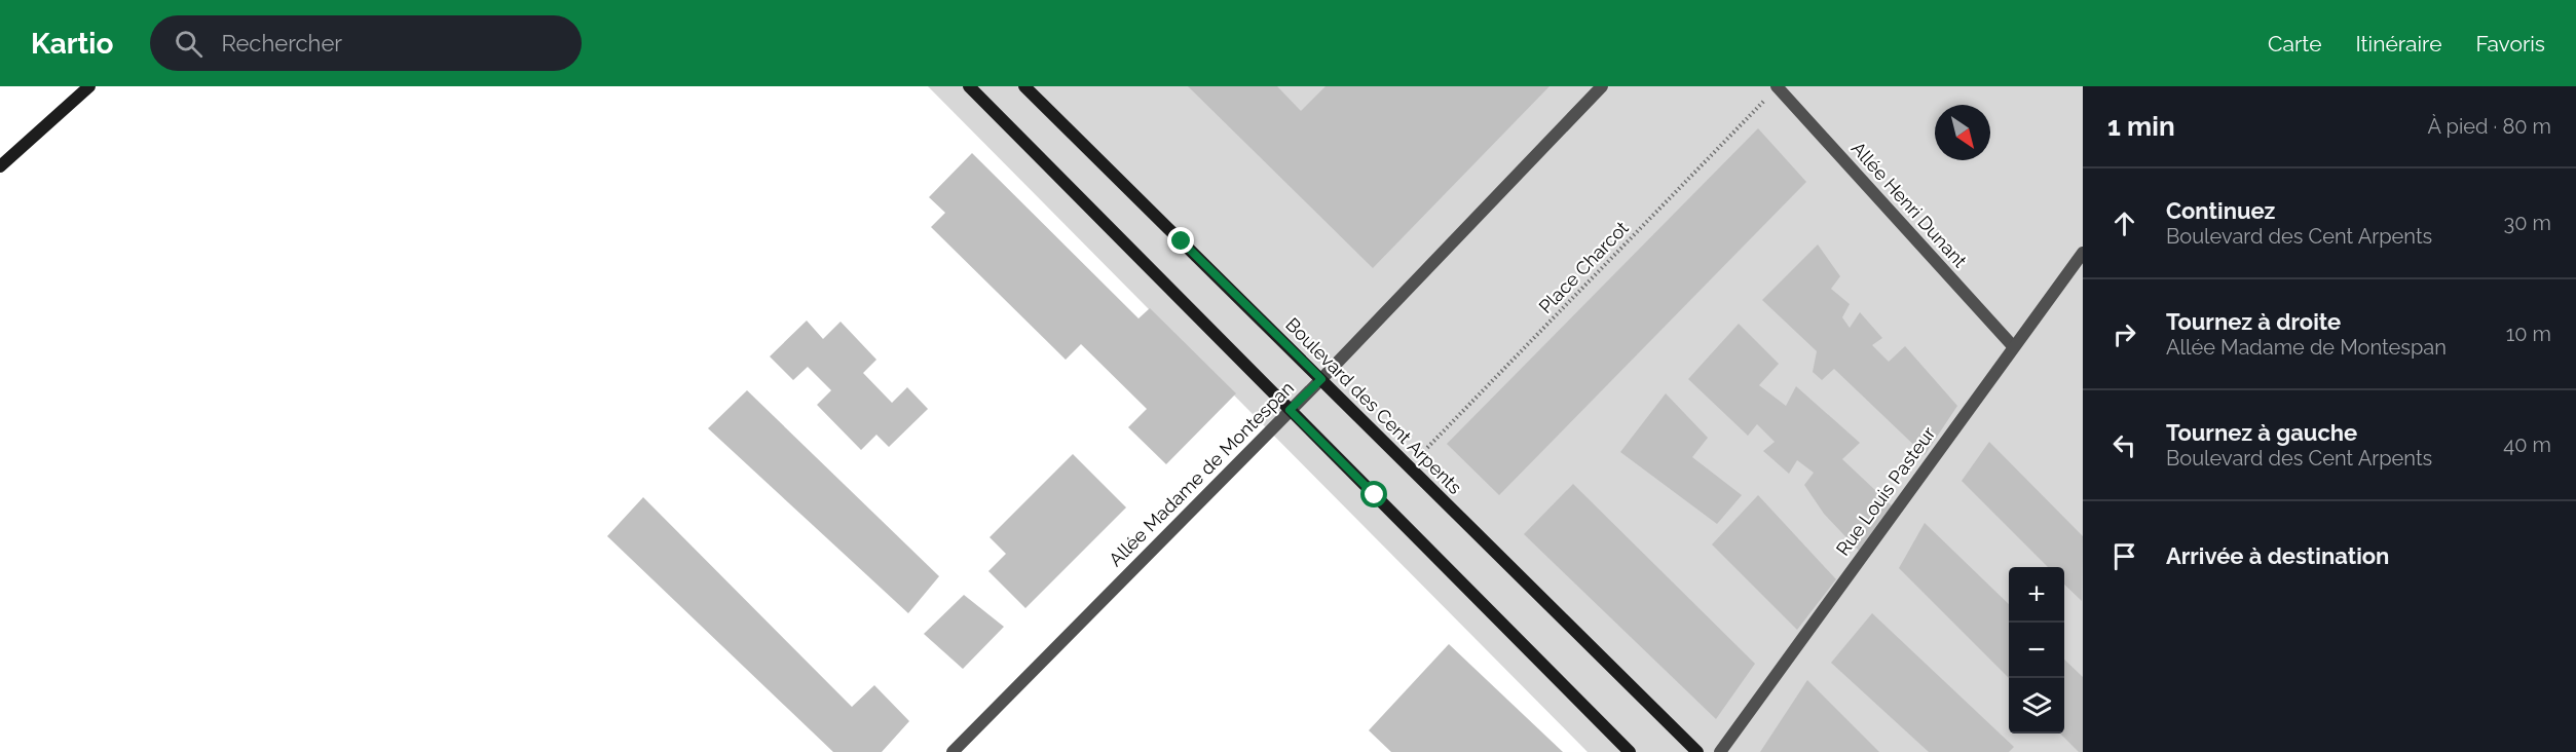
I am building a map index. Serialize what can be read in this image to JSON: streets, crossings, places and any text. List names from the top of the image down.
{
  "streets": {
    "street": [
      "Allée Henri Dunant",
      "Boulevard des Cent Arpents",
      "Allée Madame de Montespan",
      "Rue Louis Pasteur"
    ],
    "path": ["Place Charcot"]
  },
  "crossings": [
    ["Allée Henri Dunant", "Place Charcot"],
    ["Allée Henri Dunant", "Rue Louis Pasteur"],
    ["Place Charcot", "Boulevard des Cent Arpents"],
    ["Boulevard des Cent Arpents", "Allée Madame de Montespan"]
  ],
  "north": "bottom right",
  "page": {
    "header": "Kartio",
    "search": "Rechercher",
    "nav": ["Carte", "Itinéraire", "Favoris"],
    "heading": ["1 min", "À pied · 80 m"],
    "list": [
      ["Continuez", "Boulevard des Cent Arpents", "30 m"],
      ["Tournez à droite", "Allée Madame de Montespan", "10 m"],
      ["Tournez à gauche", "Boulevard des Cent Arpents", "40 m"],
      "Arrivée à destination"
    ],
    "map_buttons": ["+", "−"]
  }
}
